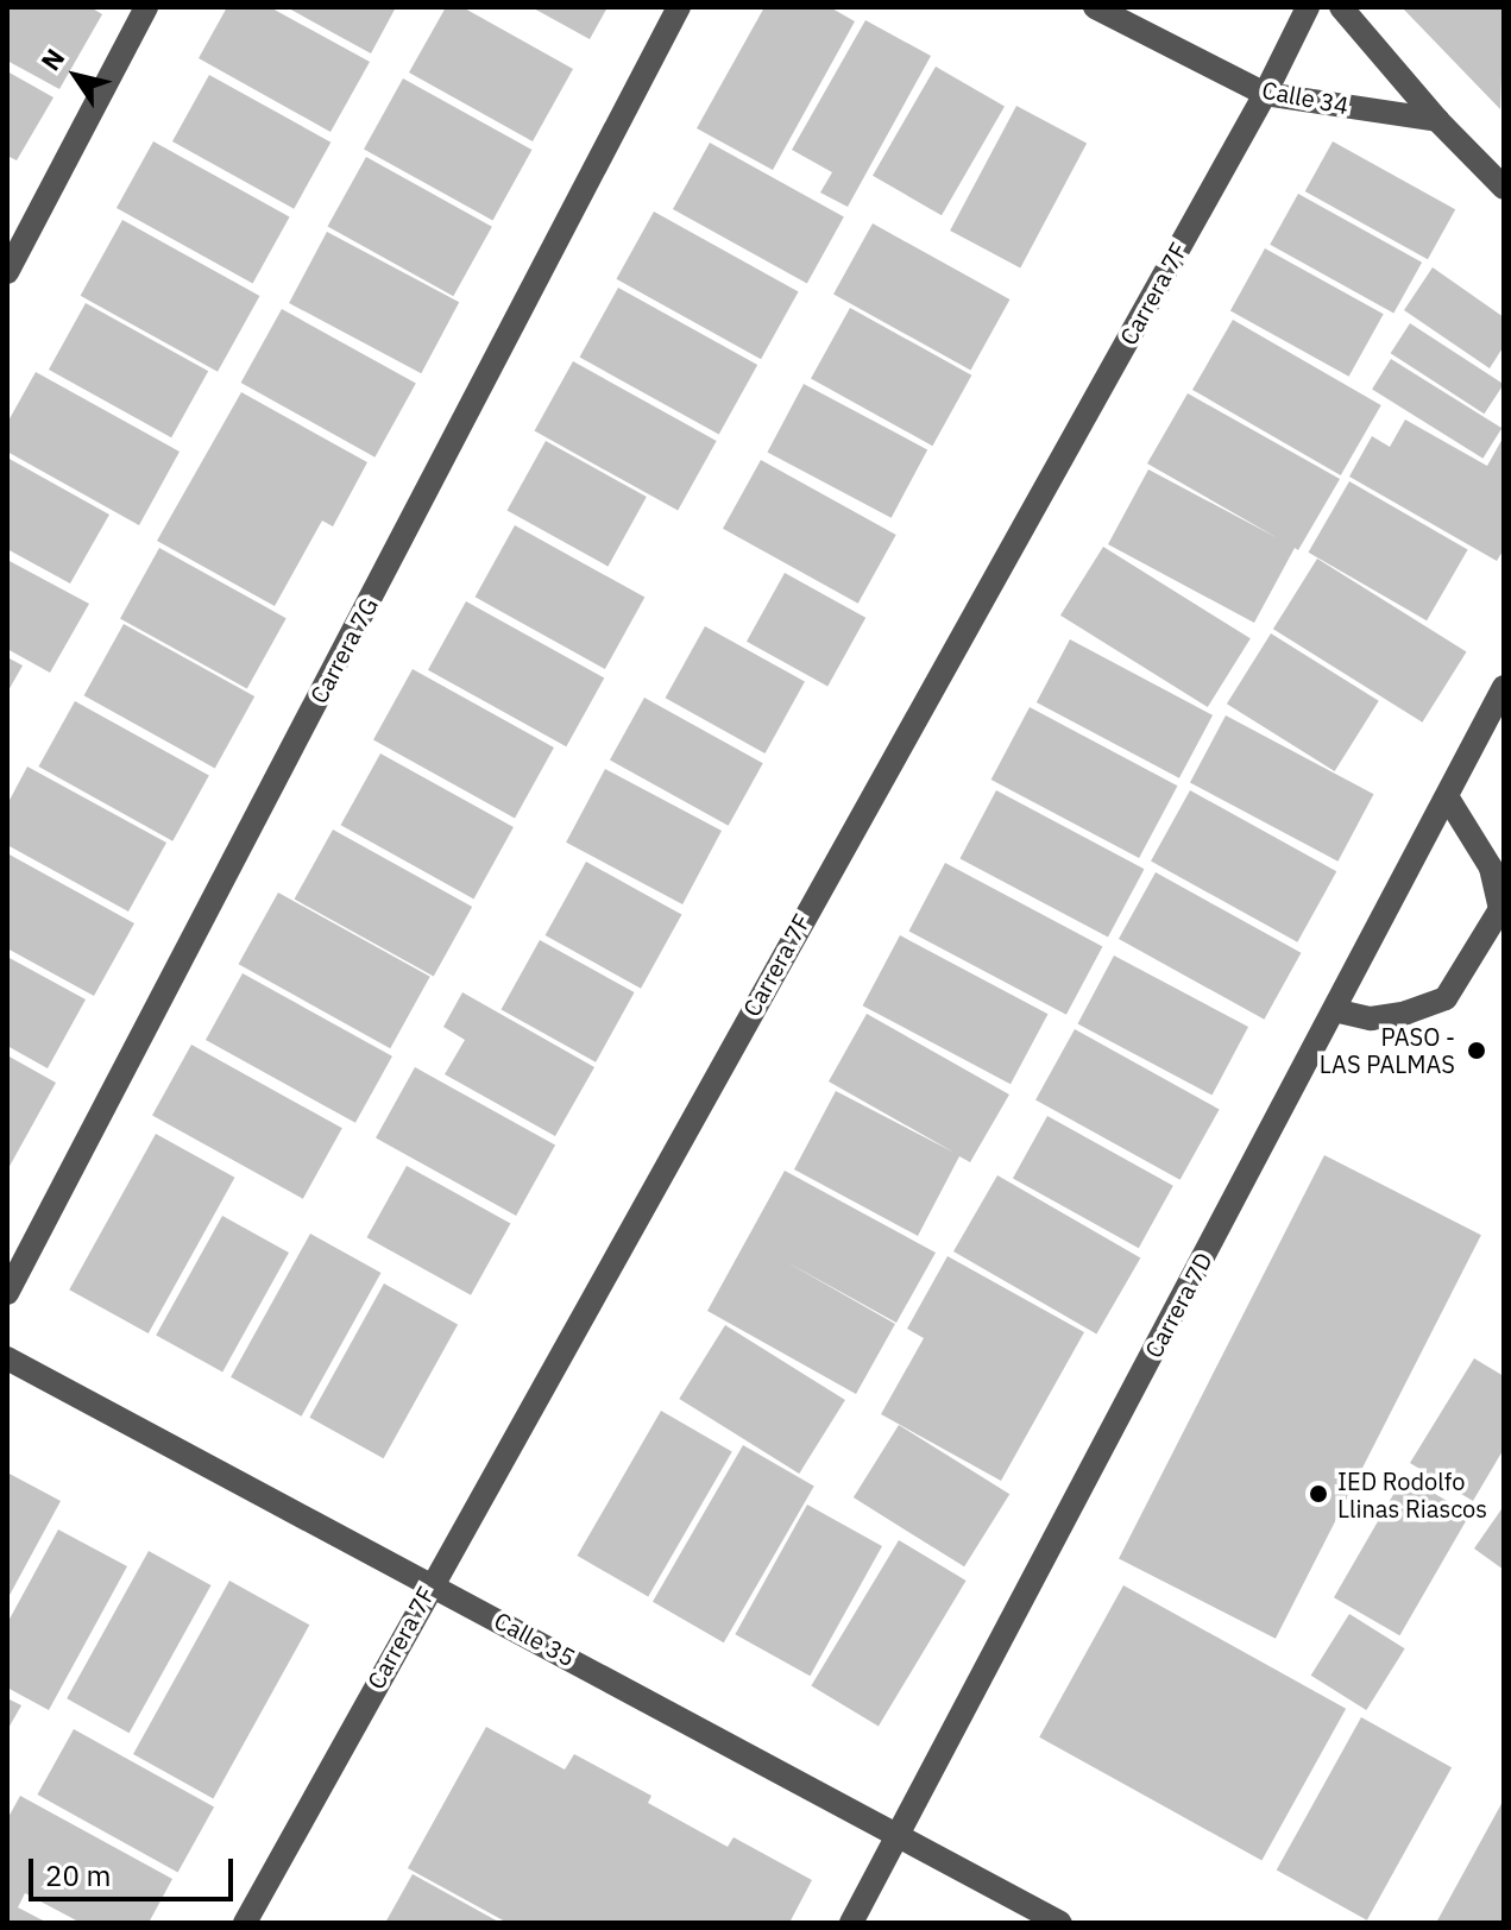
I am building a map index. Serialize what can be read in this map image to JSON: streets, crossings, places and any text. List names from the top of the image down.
{
  "streets": {
    "street": [
      "Calle 34",
      "Carrera 7F",
      "Carrera 7G",
      "Carrera 7D",
      "Calle 35"
    ]
  },
  "crossings": [
    ["Calle 34", "Carrera 7F"],
    ["Carrera 7F", "Calle 35"],
    ["Carrera 7D", "Calle 35"]
  ],
  "places": ["PASO - LAS PALMAS", "IED Rodolfo Llinas Riascos"],
  "scale_bar": "20 m",
  "north": "top left"
}
